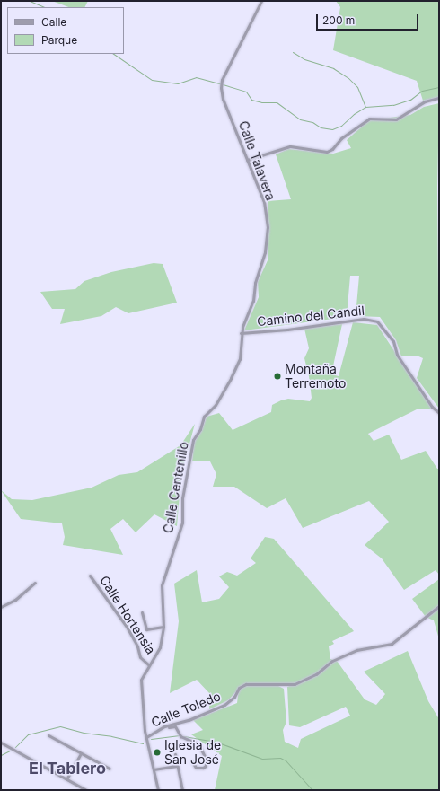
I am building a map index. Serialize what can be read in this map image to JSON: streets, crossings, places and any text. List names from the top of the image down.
{
  "streets": {
    "street": [
      "Calle Talavera",
      "Camino del Candil",
      "Calle Centenillo",
      "Calle Hortensia",
      "Calle Toledo"
    ]
  },
  "crossings": [
    ["Calle Talavera", "Camino del Candil"],
    ["Calle Talavera", "Calle Centenillo"],
    ["Camino del Candil", "Calle Centenillo"],
    ["Calle Centenillo", "Calle Hortensia"],
    ["Calle Centenillo", "Calle Toledo"]
  ],
  "districts": ["El Tablero"],
  "places": ["Montaña Terremoto", "Iglesia de San José"],
  "legend": ["Calle", "Parque"],
  "scale_bar": "200 m"
}
